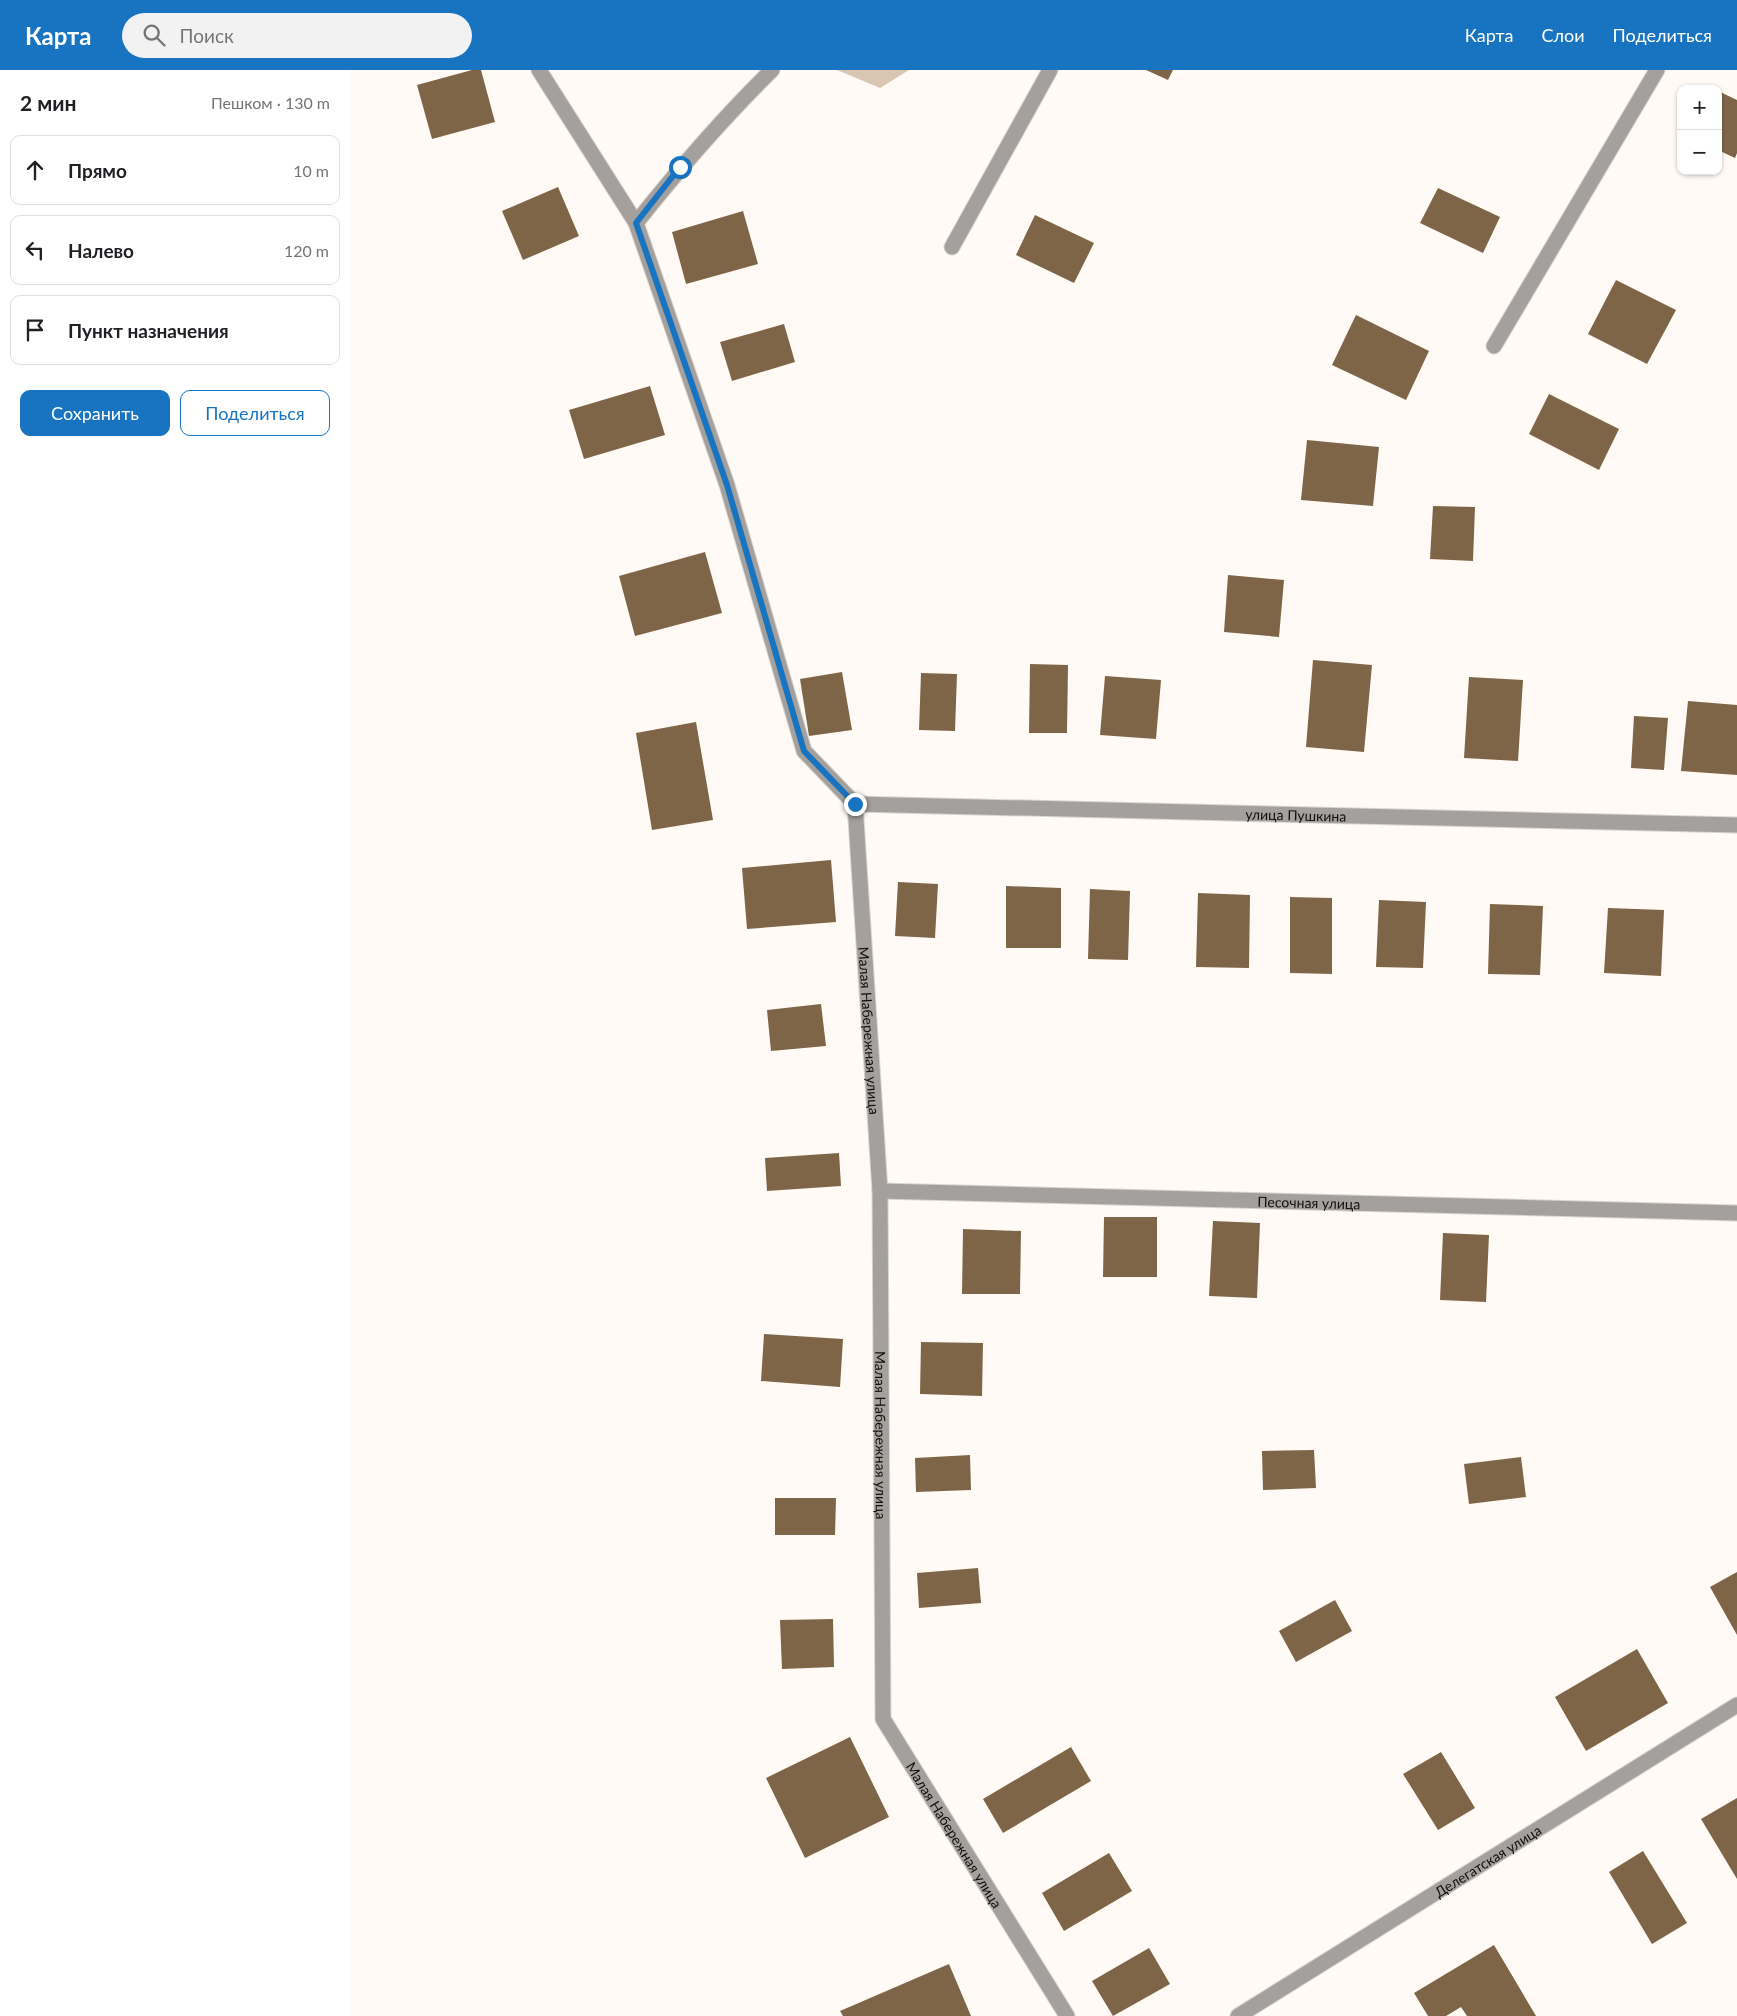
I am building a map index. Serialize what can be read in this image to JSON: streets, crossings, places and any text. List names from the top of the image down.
{
  "streets": {
    "street": [
      "улица Пушкина",
      "Малая Набережная улица",
      "Песочная улица",
      "Делегатская улица"
    ]
  },
  "crossings": [
    ["улица Пушкина", "Малая Набережная улица"],
    ["Малая Набережная улица", "Песочная улица"]
  ],
  "page": {
    "header": "Карта",
    "search": "Поиск",
    "nav": ["Карта", "Слои", "Поделиться"],
    "heading": ["2 мин", "Пешком · 130 m"],
    "map_buttons": ["+", "−"],
    "list": [
      ["Прямо", "10 m"],
      ["Налево", "120 m"],
      "Пункт назначения"
    ],
    "buttons": ["Сохранить", "Поделиться"]
  }
}
